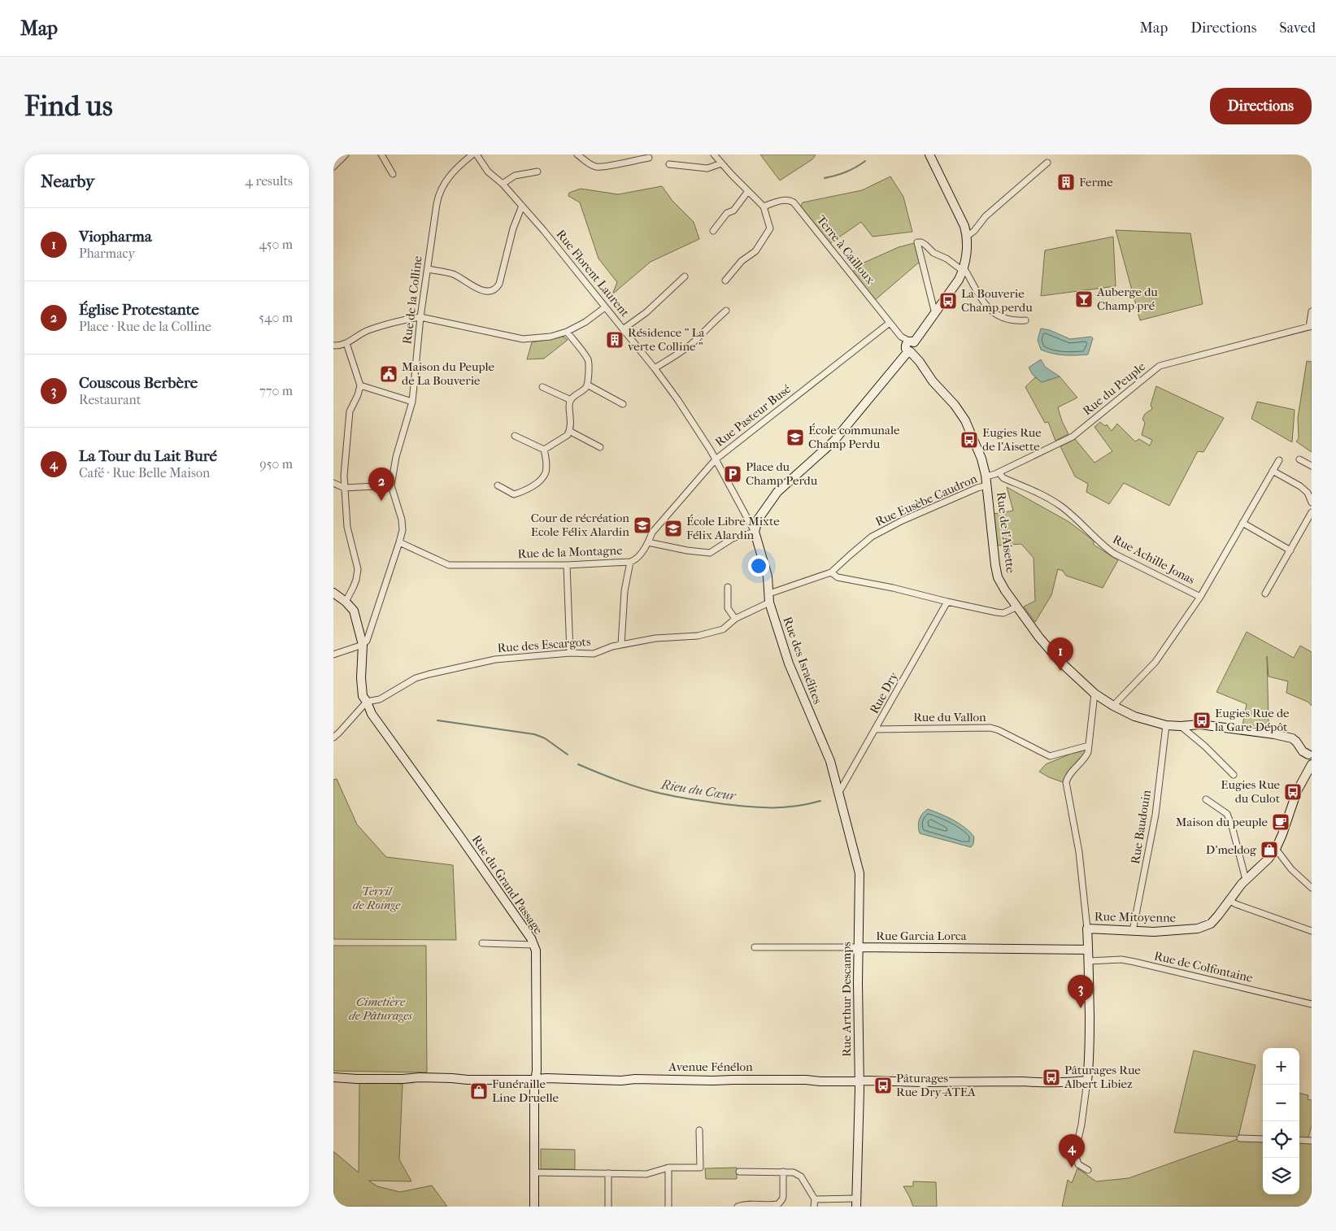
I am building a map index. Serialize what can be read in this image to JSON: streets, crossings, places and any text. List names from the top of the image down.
{
  "streets": {
    "street": [
      "Terre à Cailloux",
      "Rue Florent Laurent",
      "Rue de la Colline",
      "Rue du Peuple",
      "Rue Pasteur Busé",
      "Rue Eusèbe Caudron",
      "Rue de l'Aisette",
      "Rue de la Montagne",
      "Rue Achille Jonas",
      "Rue des Escargots",
      "Rue des Israélites",
      "Rue Dry",
      "Rue du Vallon",
      "Rue Baudouin",
      "Rue du Grand Passage",
      "Rue Mitoyenne",
      "Rue Garcia Lorca",
      "Rue de Colfontaine",
      "Rue Arthur Descamps",
      "Avenue Fénélon"
    ]
  },
  "crossings": [
    ["Terre à Cailloux", "Rue Pasteur Busé"],
    ["Terre à Cailloux", "Rue de l'Aisette"],
    ["Rue Florent Laurent", "Rue Pasteur Busé"],
    ["Rue de la Colline", "Rue de la Montagne"],
    ["Rue du Peuple", "Rue de l'Aisette"],
    ["Rue du Peuple", "Rue Achille Jonas"],
    ["Rue Pasteur Busé", "Rue de la Montagne"],
    ["Rue Eusèbe Caudron", "Rue de l'Aisette"],
    ["Rue Eusèbe Caudron", "Rue des Israélites"],
    ["Rue de l'Aisette", "Rue Baudouin"],
    ["Rue de l'Aisette", "Rue Mitoyenne"],
    ["Rue des Escargots", "Rue des Israélites"],
    ["Rue des Escargots", "Rue du Grand Passage"],
    ["Rue des Israélites", "Rue Dry"],
    ["Rue des Israélites", "Rue Arthur Descamps"],
    ["Rue Dry", "Rue du Vallon"],
    ["Rue Dry", "Rue Arthur Descamps"],
    ["Rue Baudouin", "Rue Mitoyenne"],
    ["Rue du Grand Passage", "Avenue Fénélon"],
    ["Rue Garcia Lorca", "Rue Arthur Descamps"],
    ["Rue Arthur Descamps", "Avenue Fénélon"]
  ],
  "water": ["Rieu du Cœur"],
  "parks": ["Terril de Roinge", "Cimetière de Pâturages"],
  "places": {
    "building": ["Ferme", "Résidence \" La verte Colline \""],
    "bar": ["Auberge du Champ pré"],
    "bus stop": [
      "La Bouverie Champ perdu",
      "Eugies Rue de l'Aisette",
      "Eugies Rue de la Gare-Dépôt",
      "Eugies Rue du Culot",
      "Pâturages Rue Albert Libiez",
      "Pâturages Rue Dry-ATEA"
    ],
    "public building": ["Maison du Peuple de La Bouverie"],
    "school or university": ["École communale Champ Perdu", "Cour de récréation Ecole Félix Alardin", "École Libre Mixte Félix Alardin"],
    "parking": ["Place du Champ Perdu"],
    "cafe": ["Maison du peuple"],
    "shop": ["D'meldog", "Funéraille Line Druelle"]
  },
  "page": {
    "header": "Map",
    "nav": ["Map", "Directions", "Saved"],
    "buttons": "Directions",
    "title": "Find us",
    "heading": ["Nearby", "4 results"],
    "list": [
      {
        "mark": "1",
        "name": "Viopharma",
        "note": "Pharmacy",
        "value": "450 m"
      },
      {
        "mark": "2",
        "name": "Église Protestante",
        "note": "Place · Rue de la Colline",
        "value": "540 m"
      },
      {
        "mark": "3",
        "name": "Couscous Berbère",
        "note": "Restaurant",
        "value": "770 m"
      },
      {
        "mark": "4",
        "name": "La Tour du Lait Buré",
        "note": "Café · Rue Belle Maison",
        "value": "950 m"
      }
    ],
    "pins": [
      "2",
      "1",
      "3",
      "4"
    ],
    "map_buttons": ["+", "−"]
  }
}
